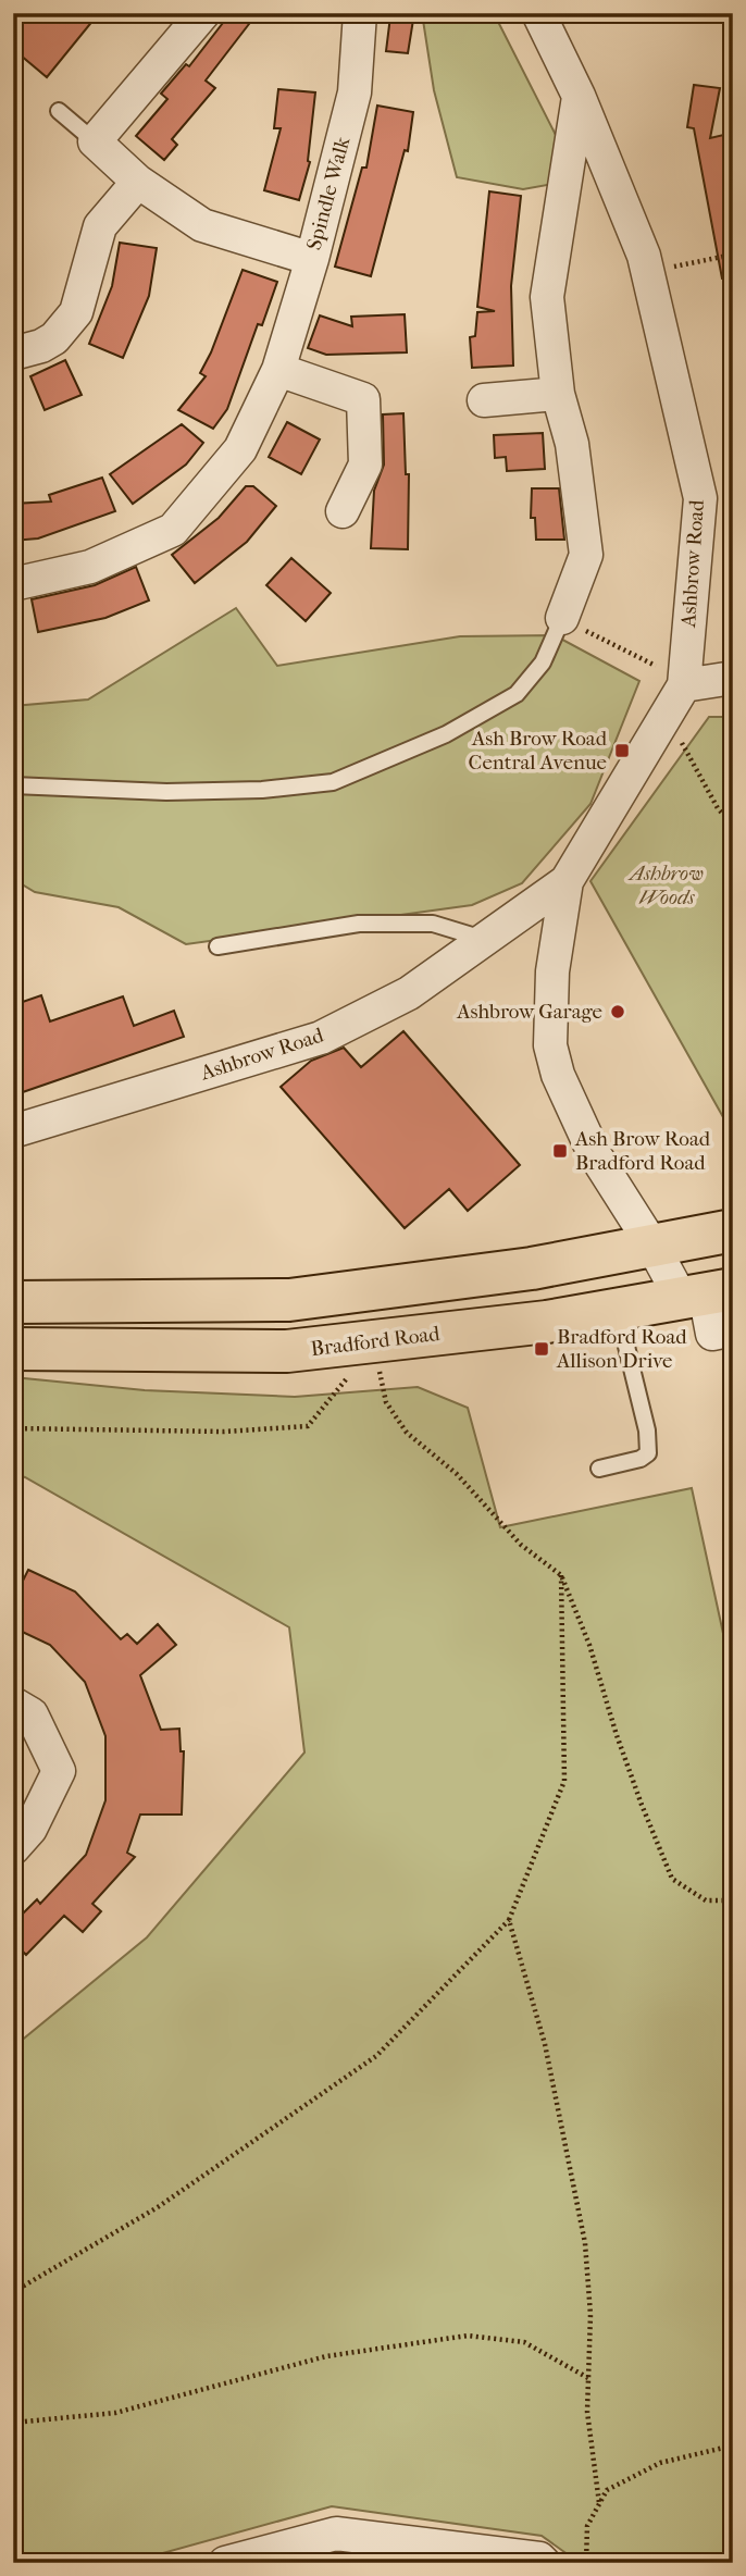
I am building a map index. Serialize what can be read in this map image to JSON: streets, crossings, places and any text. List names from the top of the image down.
{
  "streets": {
    "main road": ["Bradford Road"],
    "street": ["Spindle Walk", "Ashbrow Road"]
  },
  "crossings": [
    ["Ashbrow Road", "Bradford Road"]
  ],
  "parks": ["Ashbrow Woods"],
  "places": {
    "transit": ["Ash Brow Road Central Avenue", "Ash Brow Road Bradford Road", "Bradford Road Allison Drive"],
    "other": ["Ashbrow Garage"]
  }
}
